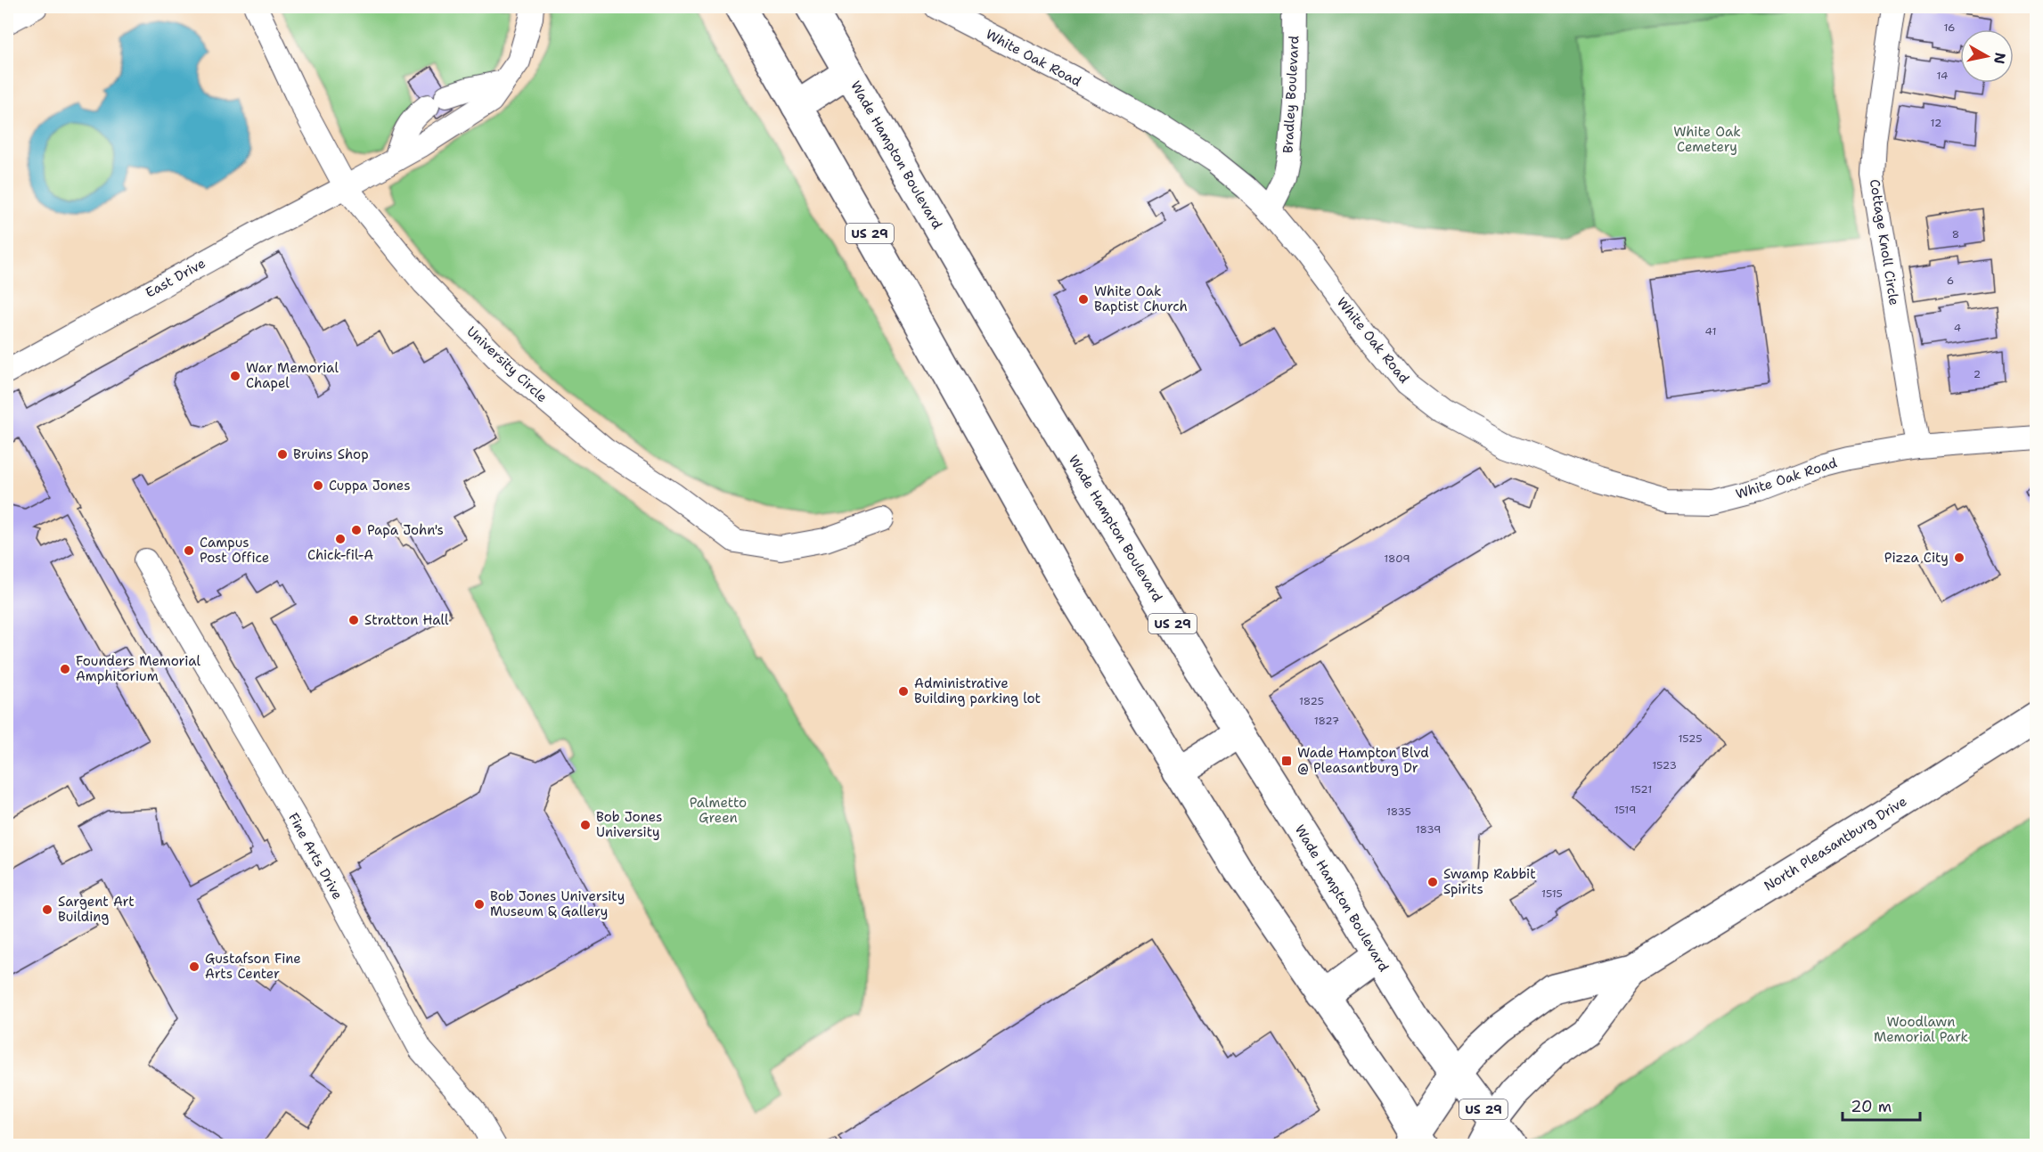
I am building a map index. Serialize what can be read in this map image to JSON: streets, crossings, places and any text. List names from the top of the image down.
{
  "streets": {
    "main road": ["Wade Hampton Boulevard", "US 29", "North Pleasantburg Drive"],
    "street": [
      "White Oak Road",
      "Bradley Boulevard",
      "Cottage Knoll Circle",
      "East Drive",
      "University Circle",
      "Fine Arts Drive"
    ]
  },
  "crossings": [
    ["White Oak Road", "Bradley Boulevard"],
    ["White Oak Road", "Cottage Knoll Circle"],
    ["Wade Hampton Boulevard", "North Pleasantburg Drive"],
    ["US 29", "North Pleasantburg Drive"],
    ["East Drive", "University Circle"]
  ],
  "parks": ["White Oak Cemetery", "Palmetto Green", "Woodlawn Memorial Park"],
  "places": {
    "other": [
      "White Oak Baptist Church",
      "War Memorial Chapel",
      "Bruins Shop",
      "Cuppa Jones",
      "Papa John's",
      "Chick-fil-A",
      "Campus Post Office",
      "Pizza City",
      "Stratton Hall",
      "Founders Memorial Amphitorium",
      "Administrative Building parking lot",
      "Bob Jones University",
      "Swamp Rabbit Spirits",
      "Bob Jones University Museum & Gallery",
      "Sargent Art Building",
      "Gustafson Fine Arts Center"
    ],
    "transit": ["Wade Hampton Blvd @ Pleasantburg Dr"]
  },
  "house_numbers": [
    "16",
    "14",
    "12",
    "8",
    "6",
    "4",
    "41",
    "2",
    "1809",
    "1825",
    "1827",
    "1525",
    "1523",
    "1521",
    "1519",
    "1835",
    "1839",
    "1515"
  ],
  "scale_bar": "20 m",
  "north": "right"
}
